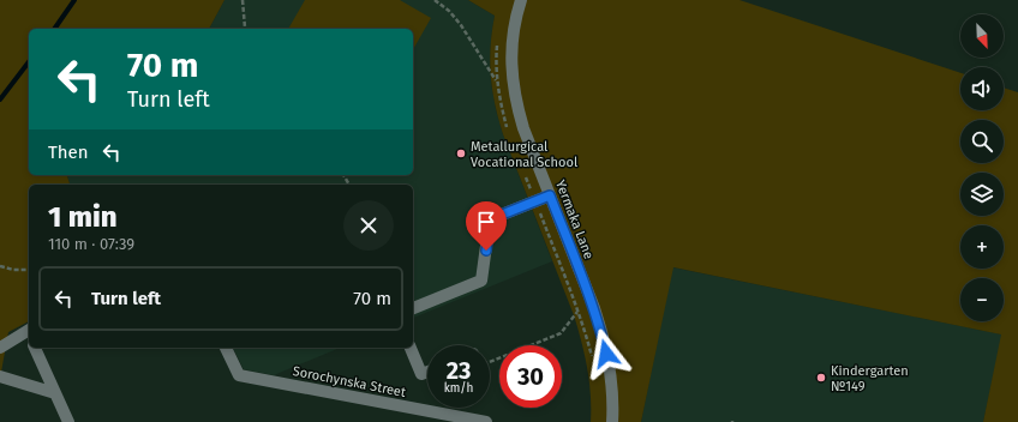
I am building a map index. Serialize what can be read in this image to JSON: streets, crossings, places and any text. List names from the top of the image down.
{
  "streets": {
    "street": ["Yermaka Lane", "Sorochynska Street"]
  },
  "places": ["Metallurgical Vocational School", "Kindergarten №149"],
  "north": "bottom right",
  "page": {
    "map_buttons": ["+", "−"],
    "turn": ["70 m", "Turn left"],
    "then": "Then",
    "heading": ["1 min", "110 m · 07:39"],
    "list": [
      {
        "name": "Turn left",
        "value": "70 m"
      }
    ],
    "speed": "23 km/h",
    "limit": "30"
  }
}
